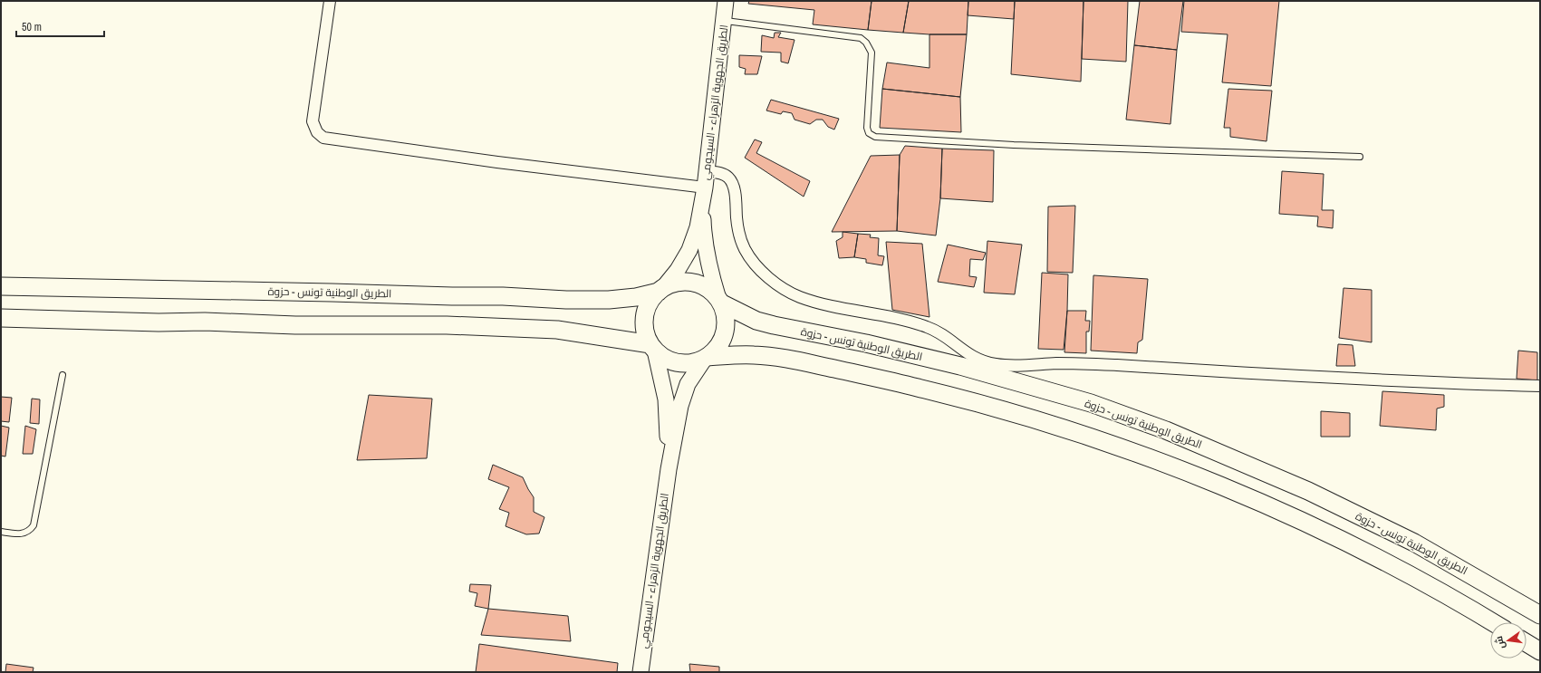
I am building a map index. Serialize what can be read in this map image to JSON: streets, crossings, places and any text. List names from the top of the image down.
{
  "streets": {
    "highway": ["الطريق الوطنية تونس - حزوة"],
    "main road": ["الطريق الجهوية الزهراء - السيجومي"]
  },
  "crossings": [
    ["الطريق الجهوية الزهراء - السيجومي", "الطريق الوطنية تونس - حزوة"]
  ],
  "scale_bar": "50 m",
  "north": "left"
}
